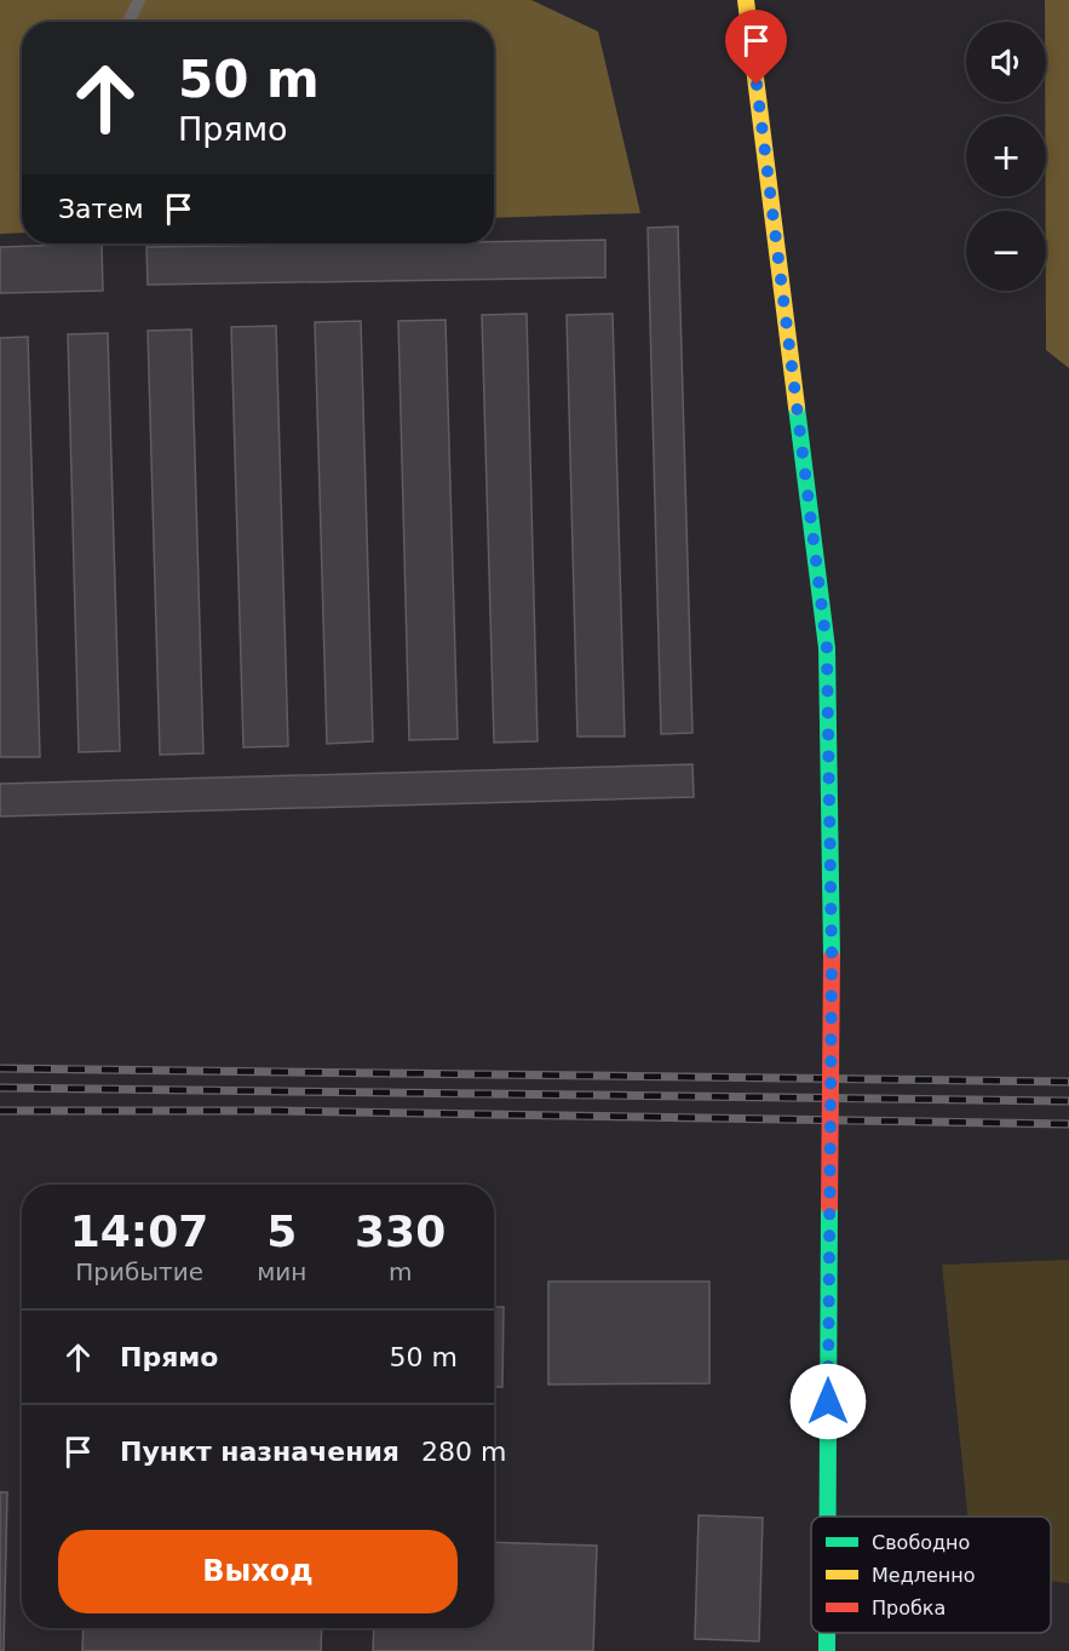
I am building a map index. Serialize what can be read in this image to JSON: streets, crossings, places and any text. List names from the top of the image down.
{
  "legend": ["Свободно", "Медленно", "Пробка"],
  "page": {
    "map_buttons": ["+", "−"],
    "turn": ["50 m", "Прямо"],
    "then": "Затем",
    "eta": [
      "14:07",
      "Прибытие",
      "5",
      "мин",
      "330",
      "m"
    ],
    "list": [
      {
        "name": "Прямо",
        "value": "50 m"
      },
      {
        "name": "Пункт назначения",
        "value": "280 m"
      }
    ],
    "buttons": "Выход"
  }
}
